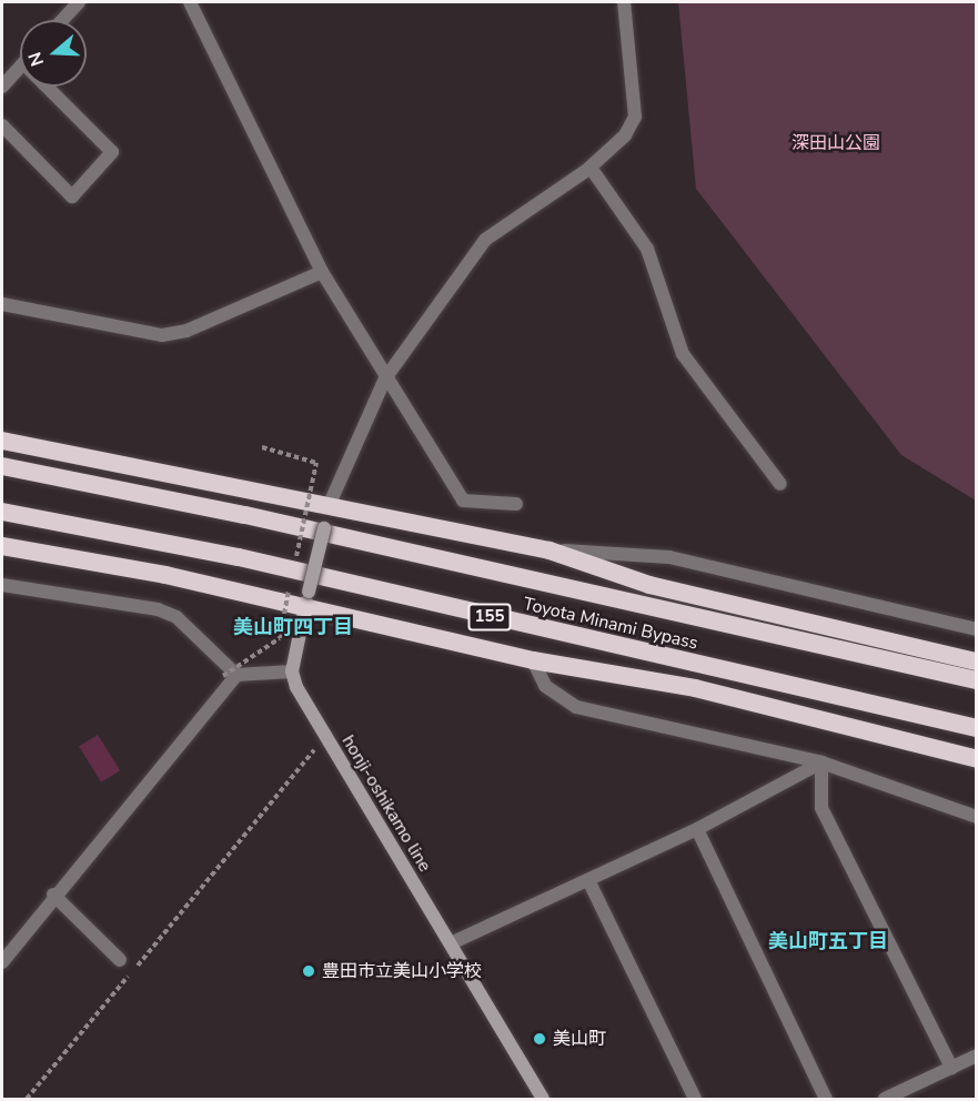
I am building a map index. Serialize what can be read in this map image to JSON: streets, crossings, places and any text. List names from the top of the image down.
{
  "streets": {
    "highway": ["155", "Toyota Minami Bypass"],
    "main road": ["honji-oshikamo line"]
  },
  "districts": ["美山町四丁目", "美山町五丁目"],
  "parks": ["深田山公園"],
  "places": ["豊田市立美山小学校", "美山町"],
  "north": "left"
}
